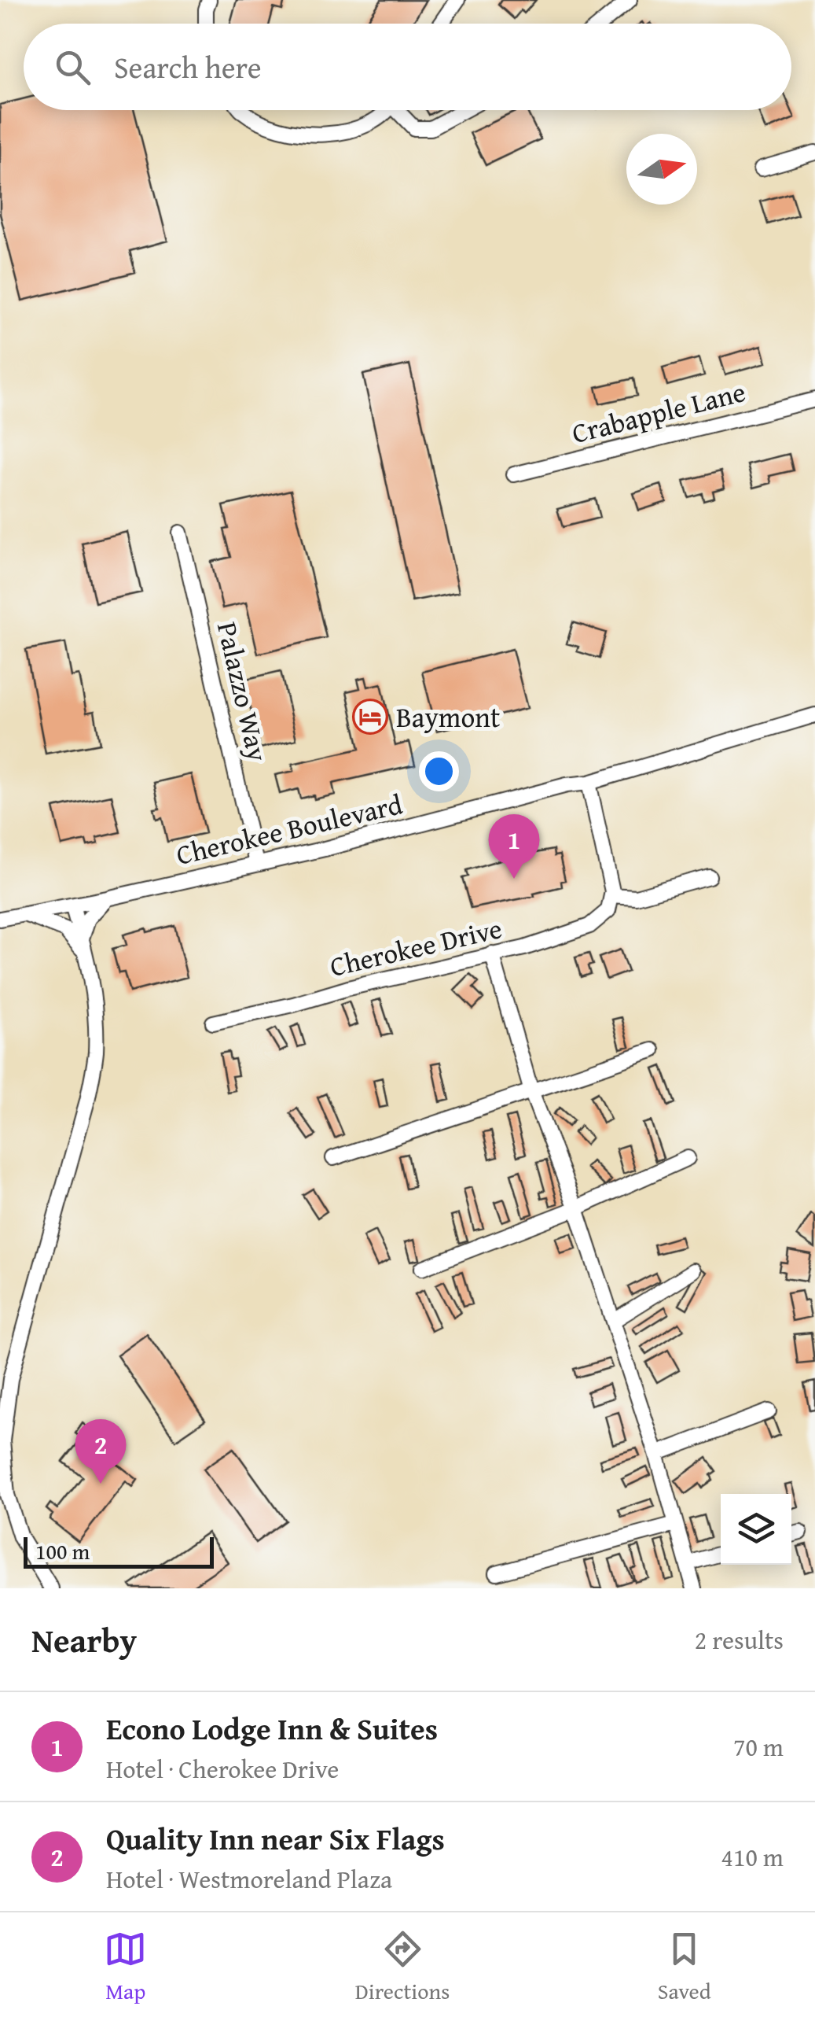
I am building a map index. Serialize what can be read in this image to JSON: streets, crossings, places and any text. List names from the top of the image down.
{
  "streets": {
    "street": [
      "Crabapple Lane",
      "Palazzo Way",
      "Cherokee Boulevard",
      "Cherokee Drive"
    ]
  },
  "crossings": [
    ["Palazzo Way", "Cherokee Boulevard"]
  ],
  "places": {
    "hotel": ["Baymont"]
  },
  "scale_bar": "100 m",
  "north": "right",
  "page": {
    "search": "Search here",
    "pins": ["1", "2"],
    "scale": "100 m",
    "heading": ["Nearby", "2 results"],
    "list": [
      {
        "mark": "1",
        "name": "Econo Lodge Inn & Suites",
        "note": "Hotel · Cherokee Drive",
        "value": "70 m"
      },
      {
        "mark": "2",
        "name": "Quality Inn near Six Flags",
        "note": "Hotel · Westmoreland Plaza",
        "value": "410 m"
      }
    ],
    "nav": ["Map", "Directions", "Saved"]
  }
}
